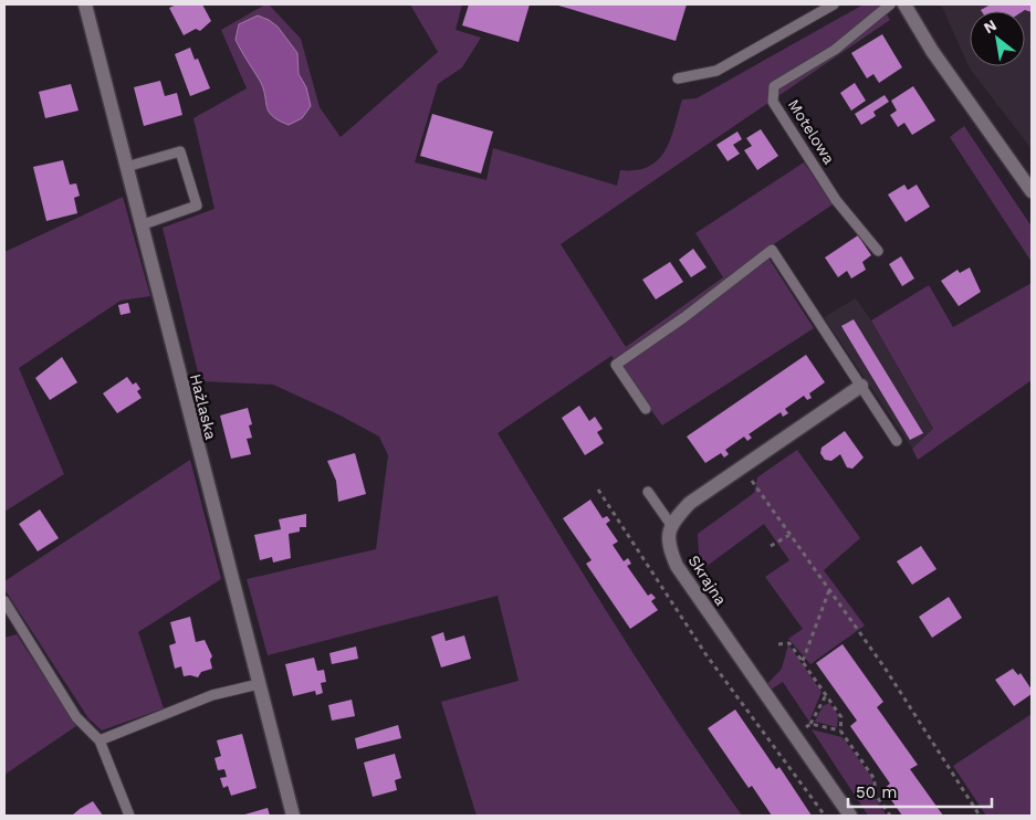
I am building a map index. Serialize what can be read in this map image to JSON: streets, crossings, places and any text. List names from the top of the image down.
{
  "streets": {
    "street": ["Hażlaska", "Skrajna"],
    "lane": ["Motelowa"]
  },
  "scale_bar": "50 m",
  "north": "top left"
}
